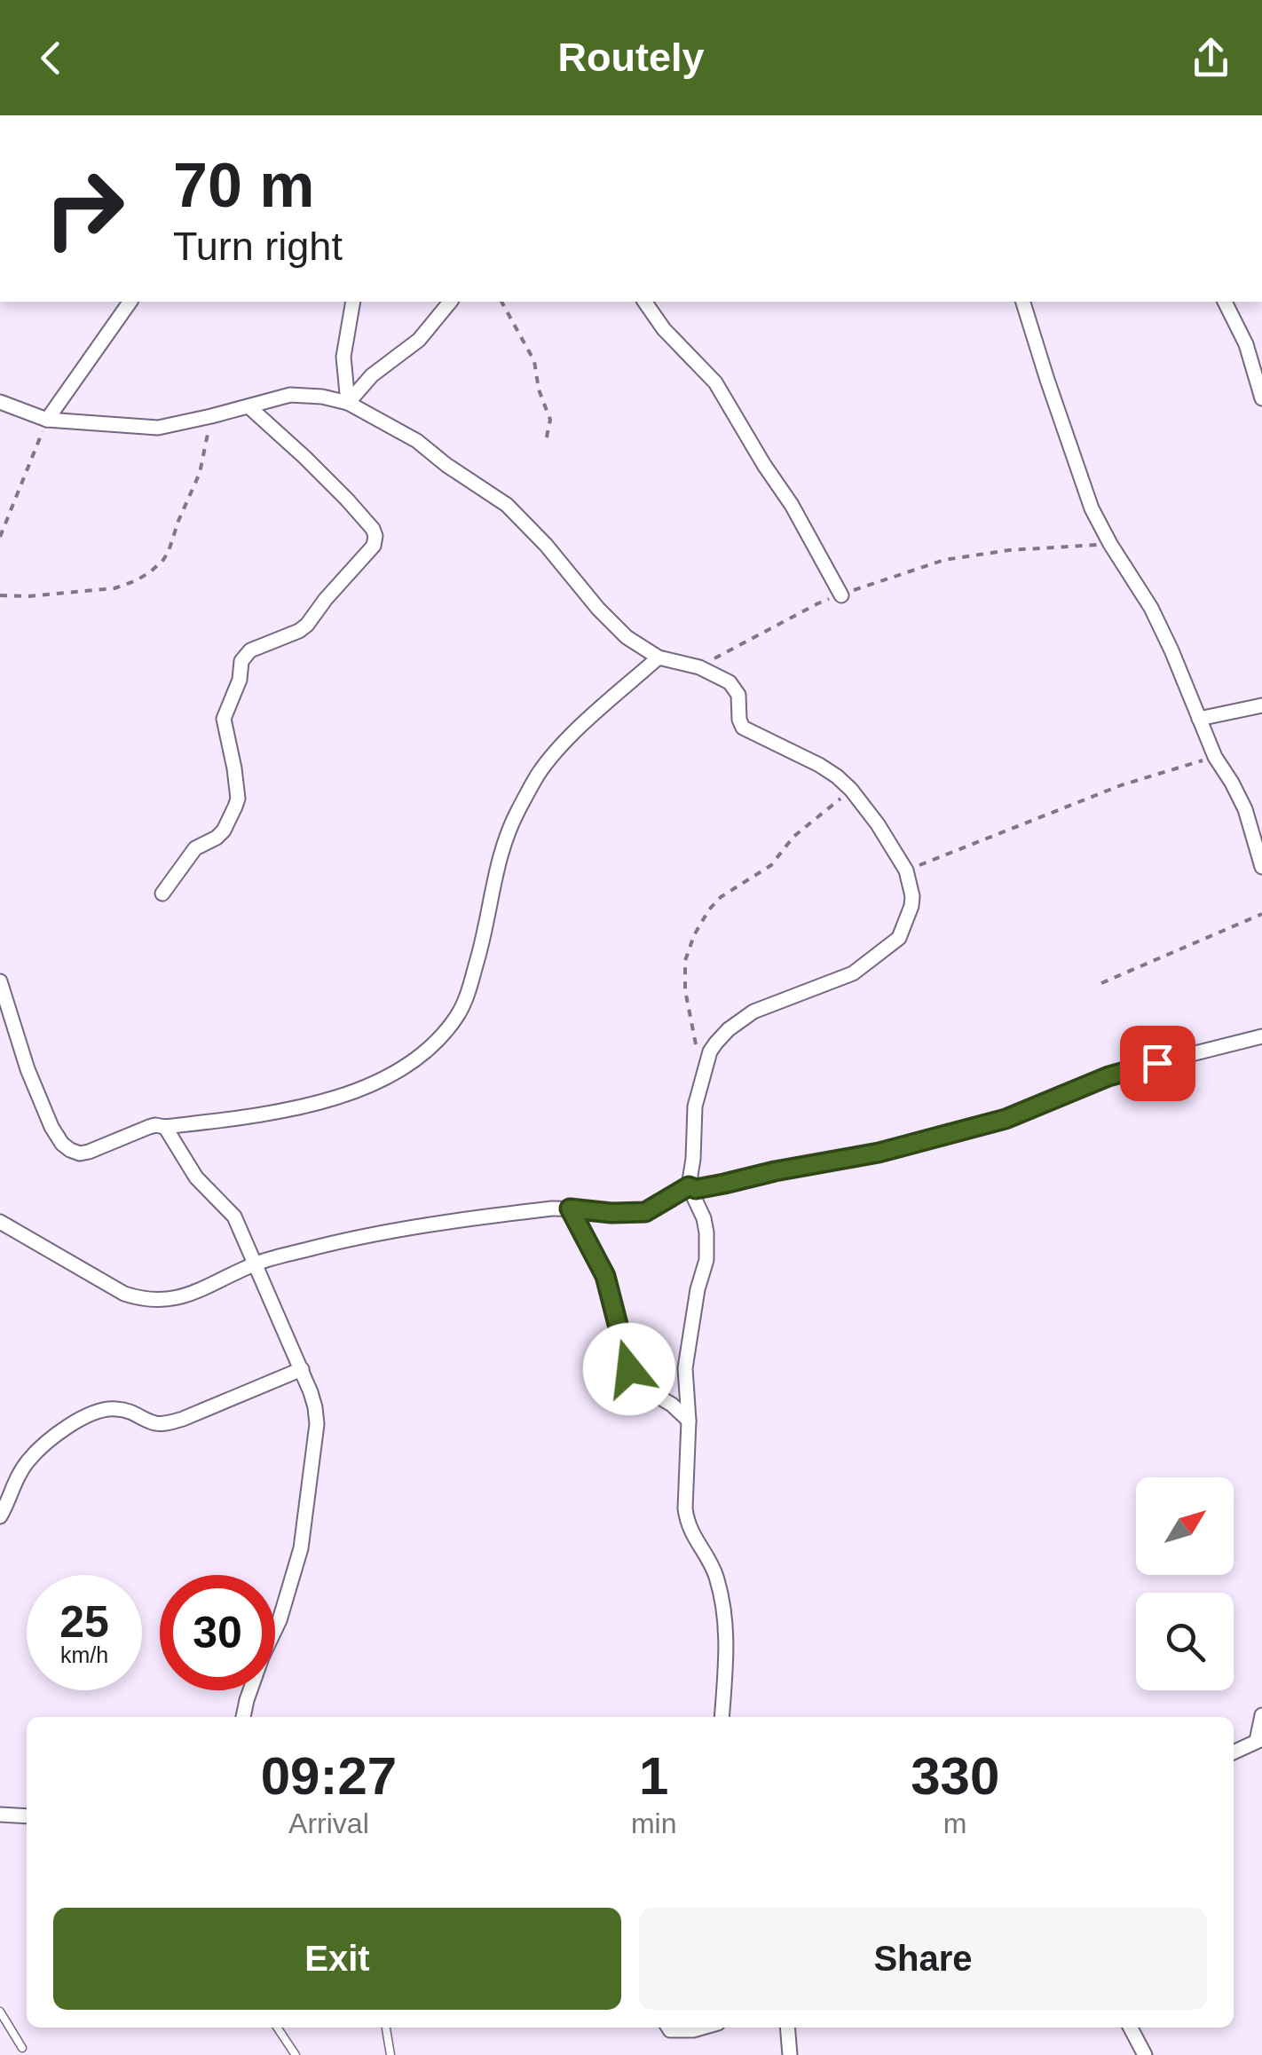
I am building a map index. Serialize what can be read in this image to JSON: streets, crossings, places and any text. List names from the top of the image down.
{
  "north": "top right",
  "page": {
    "header": "Routely",
    "turn": ["70 m", "Turn right"],
    "speed": "25 km/h",
    "limit": "30",
    "eta": [
      "09:27",
      "Arrival",
      "1",
      "min",
      "330",
      "m"
    ],
    "buttons": ["Exit", "Share"]
  }
}
